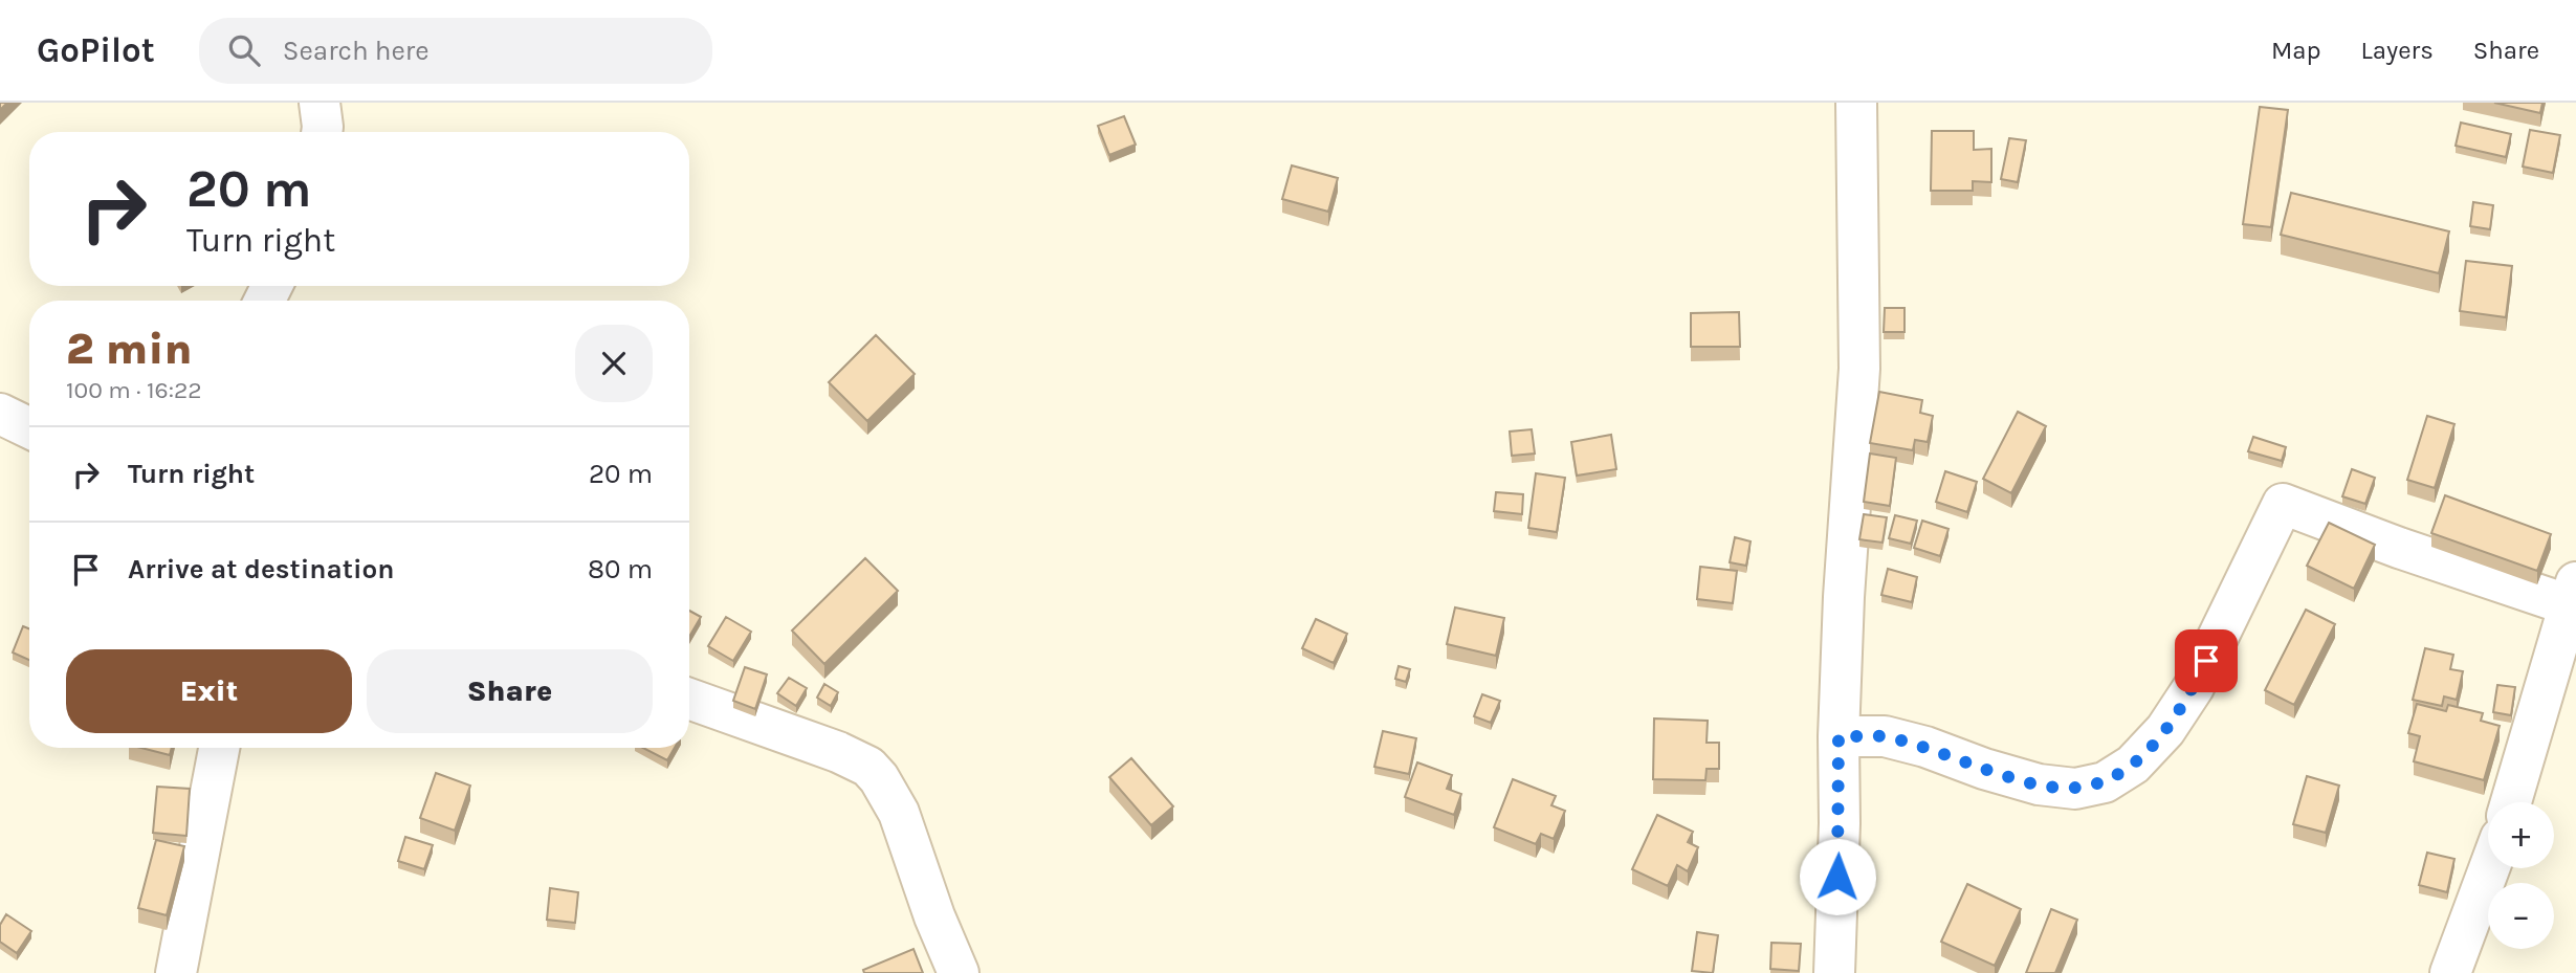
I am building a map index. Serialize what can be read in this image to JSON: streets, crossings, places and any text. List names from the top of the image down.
{
  "page": {
    "header": "GoPilot",
    "search": "Search here",
    "nav": ["Map", "Layers", "Share"],
    "turn": ["20 m", "Turn right"],
    "heading": ["2 min", "100 m · 16:22"],
    "list": [
      {
        "name": "Turn right",
        "value": "20 m"
      },
      {
        "name": "Arrive at destination",
        "value": "80 m"
      }
    ],
    "buttons": ["Exit", "Share"],
    "map_buttons": ["+", "−"]
  }
}
